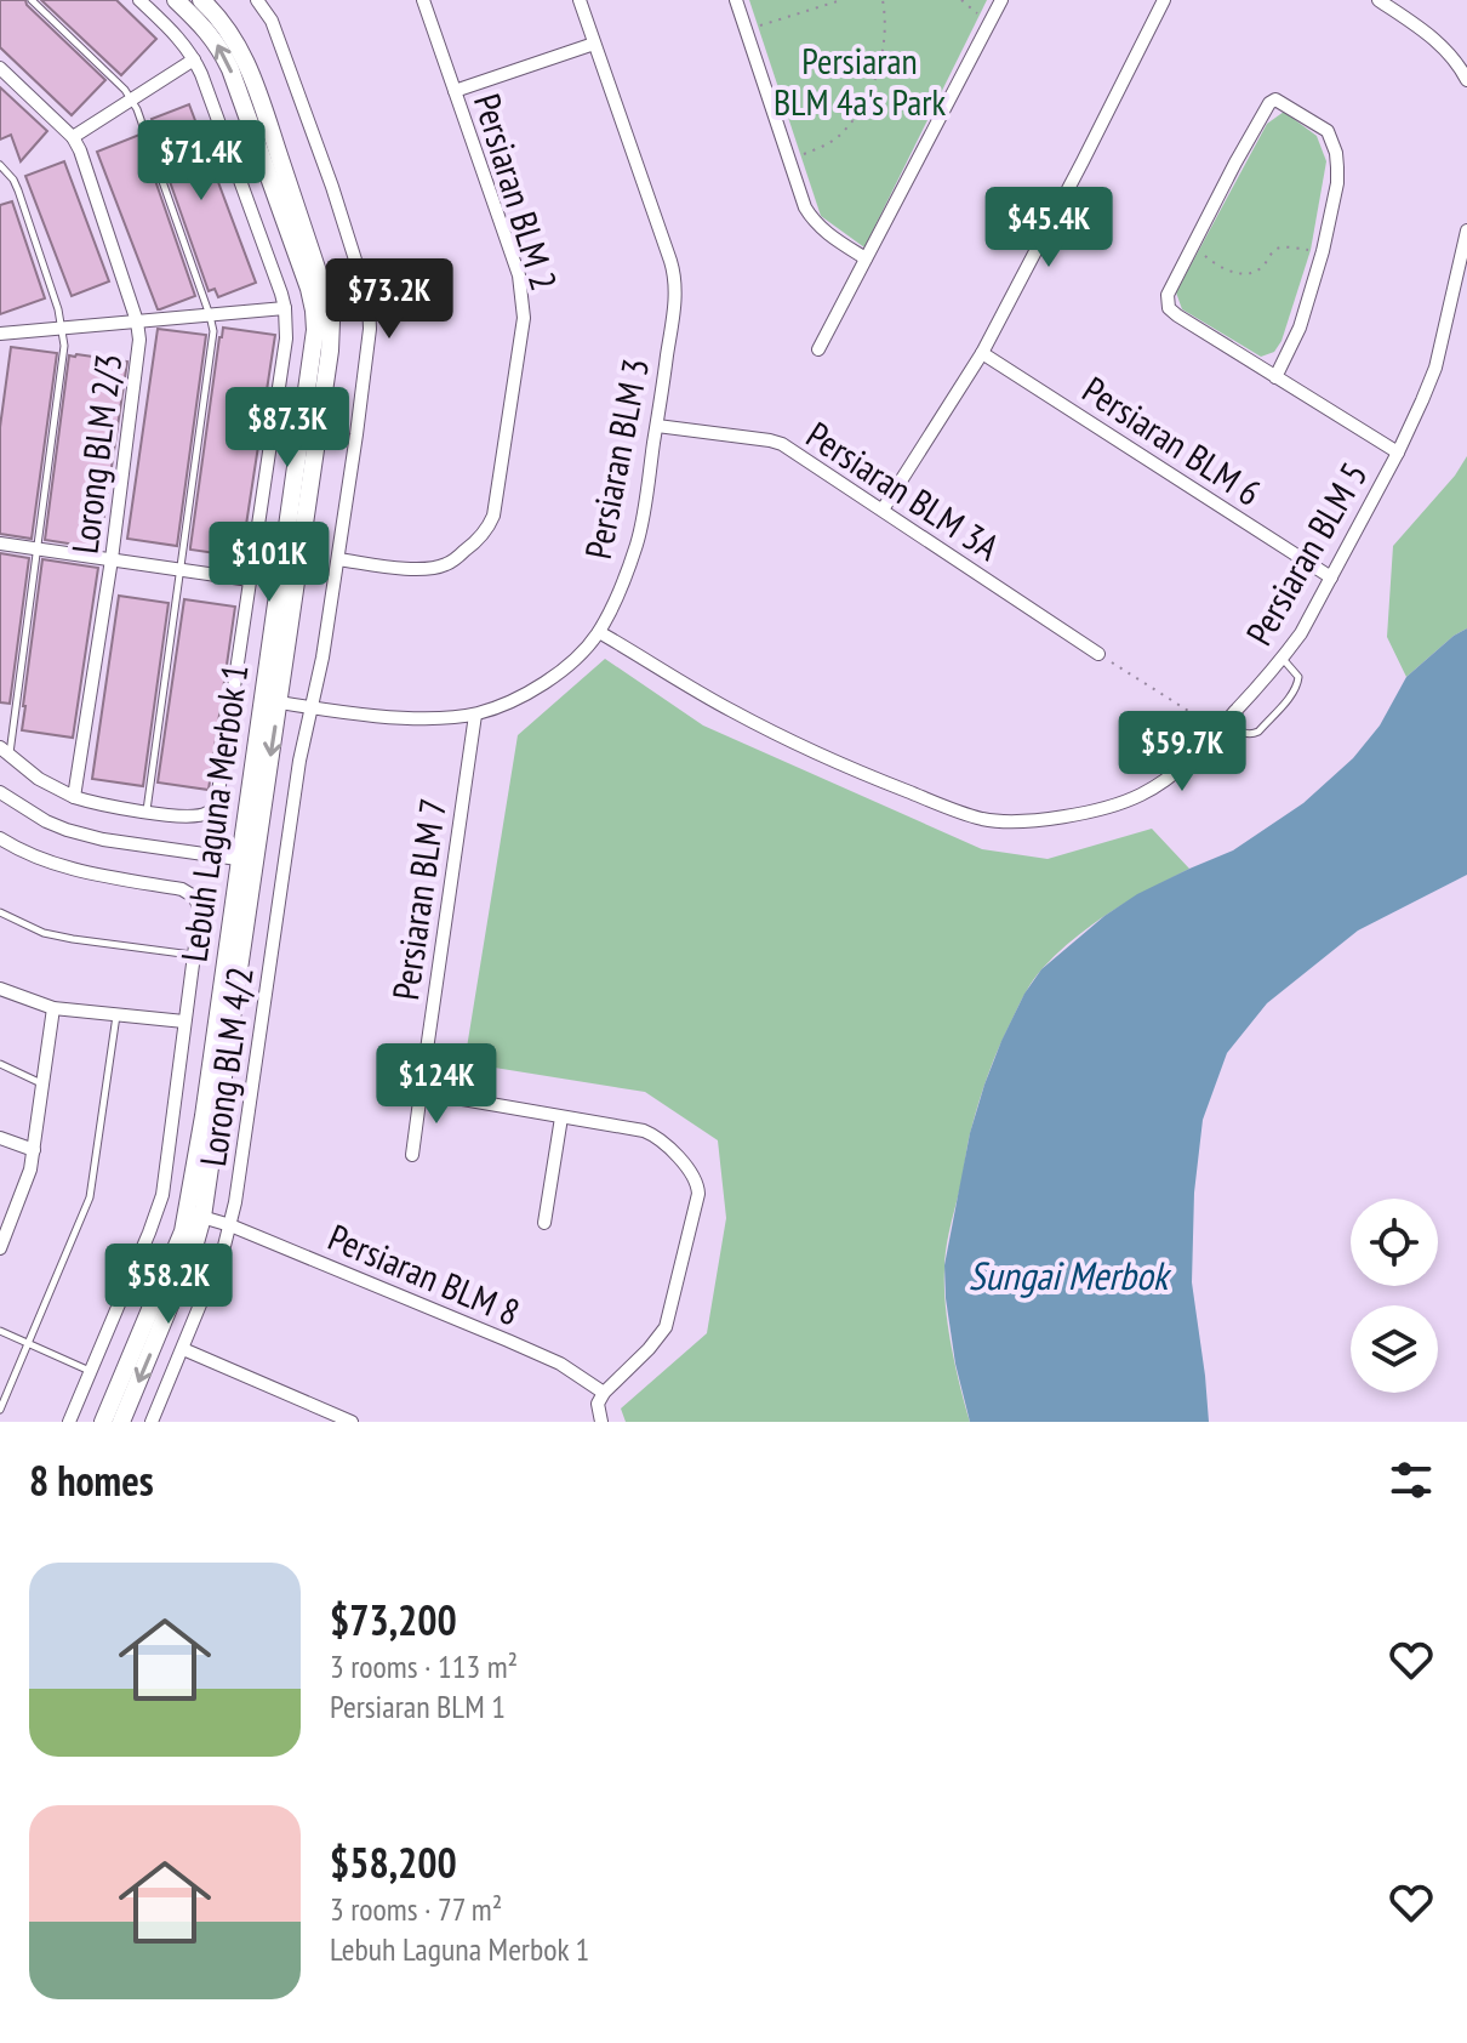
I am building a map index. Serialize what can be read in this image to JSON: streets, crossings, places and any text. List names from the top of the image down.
{
  "streets": {
    "street": [
      "Persiaran BLM 2",
      "Persiaran BLM 6",
      "Lorong BLM 2/3",
      "Persiaran BLM 3",
      "Persiaran BLM 3A",
      "Persiaran BLM 5",
      "Lebuh Laguna Merbok 1",
      "Persiaran BLM 7",
      "Lorong BLM 4/2",
      "Persiaran BLM 8"
    ]
  },
  "crossings": [
    ["Persiaran BLM 2", "Lorong BLM 4/2"],
    ["Persiaran BLM 6", "Persiaran BLM 5"],
    ["Persiaran BLM 3", "Persiaran BLM 3A"],
    ["Persiaran BLM 3", "Persiaran BLM 5"],
    ["Persiaran BLM 3", "Lebuh Laguna Merbok 1"],
    ["Persiaran BLM 3", "Persiaran BLM 7"],
    ["Persiaran BLM 3", "Lorong BLM 4/2"],
    ["Lebuh Laguna Merbok 1", "Persiaran BLM 8"],
    ["Lorong BLM 4/2", "Persiaran BLM 8"]
  ],
  "water": ["Sungai Merbok"],
  "parks": ["Persiaran BLM 4a's Park"],
  "page": {
    "price": [
      "$71.4K",
      "$45.4K",
      "$73.2K",
      "$87.3K",
      "$101K",
      "$59.7K",
      "$124K",
      "$58.2K"
    ],
    "heading": "8 homes",
    "list": [
      {
        "name": "$73,200",
        "note": "3 rooms · 113 m² · Persiaran BLM 1"
      },
      {
        "name": "$58,200",
        "note": "3 rooms · 77 m² · Lebuh Laguna Merbok 1"
      }
    ]
  }
}
